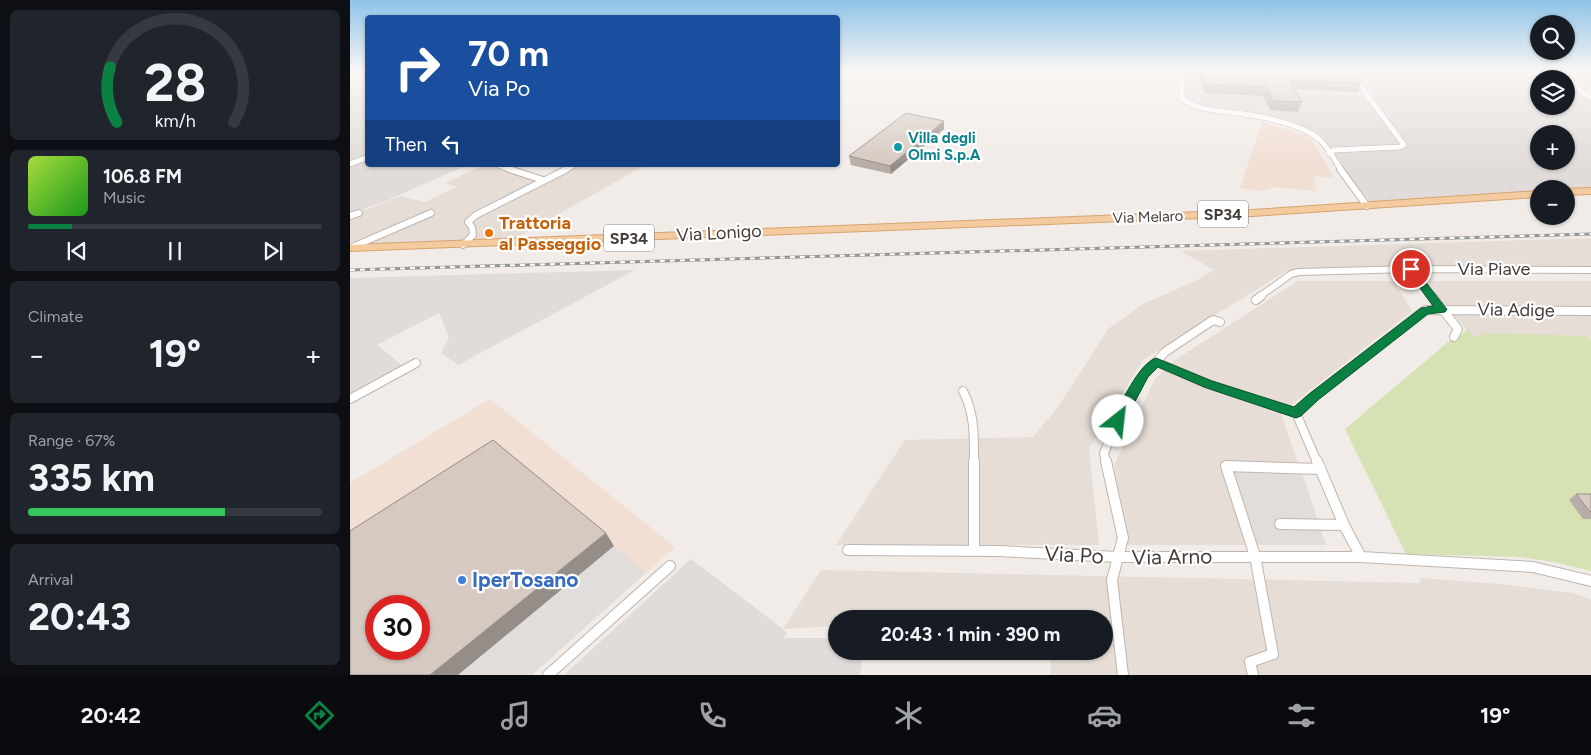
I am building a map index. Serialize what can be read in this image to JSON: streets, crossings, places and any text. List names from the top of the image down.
{
  "streets": {
    "main road": ["SP34", "Via Melaro", "Via Lonigo"],
    "street": [
      "Via Piave",
      "Via Adige",
      "Via Po",
      "Via Arno"
    ]
  },
  "crossings": [
    ["Via Melaro", "Via Lonigo"],
    ["Via Po", "Via Arno"]
  ],
  "places": ["Villa degli Olmi S.p.A", "Trattoria al Passeggio", "IperTosano"],
  "page": {
    "map_buttons": ["+", "−"],
    "turn": ["70 m", "Via Po"],
    "then": "Then",
    "song": ["106.8 FM", "Music"],
    "tile": [
      "Climate",
      ["Range · 67%", "335 km"],
      ["Arrival", "20:43"]
    ],
    "heat": ["−", "19°", "+"],
    "limit": "30",
    "trip": "20:43 · 1 min · 390 m",
    "tabs": ["20:42", "19°"],
    "gauge": ["28", "km/h"]
  }
}
